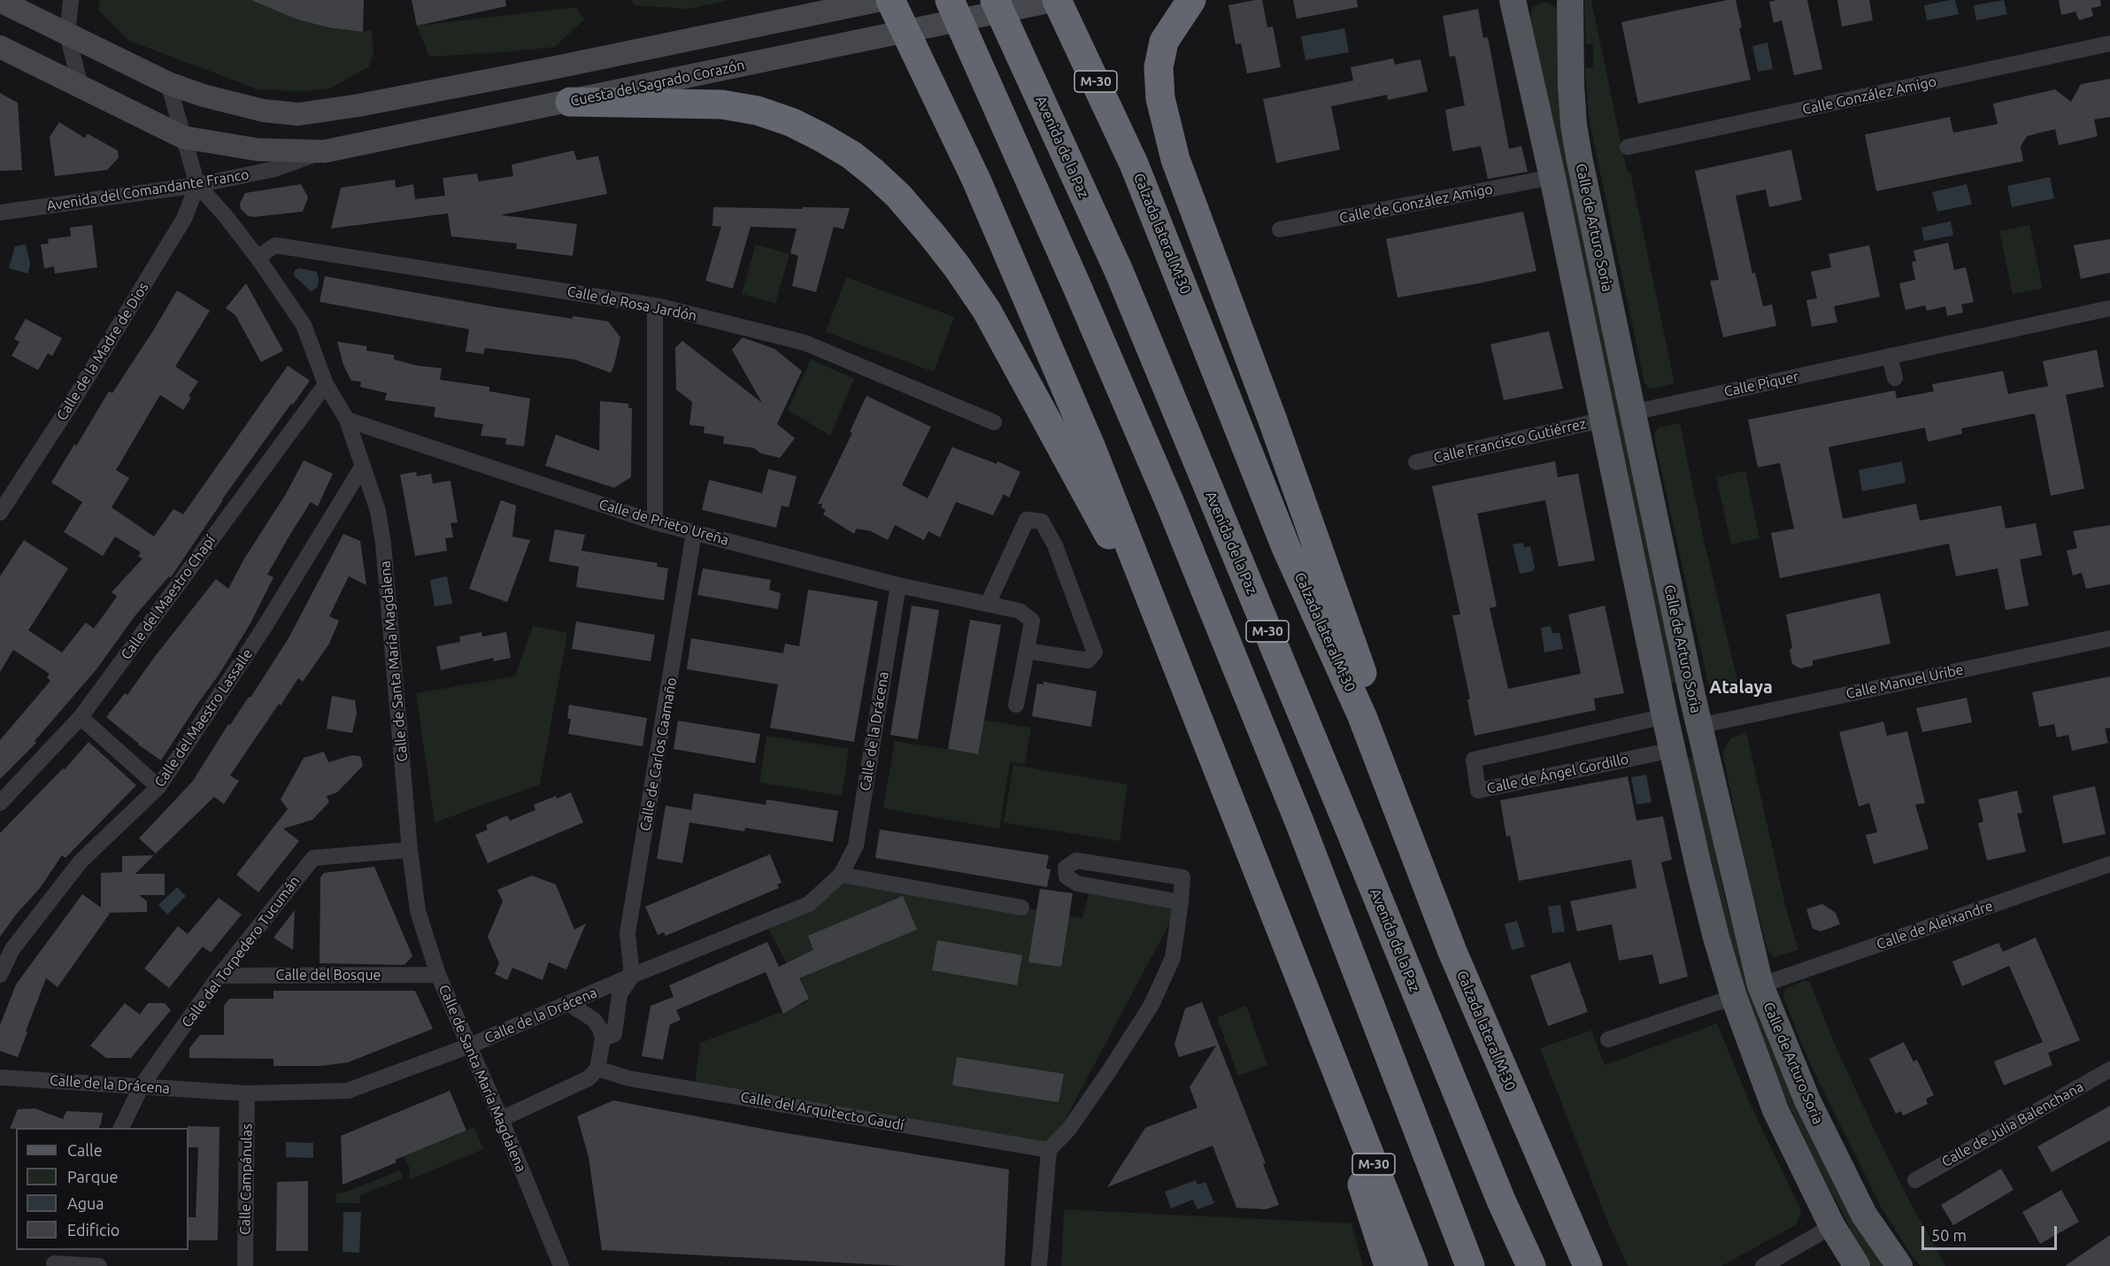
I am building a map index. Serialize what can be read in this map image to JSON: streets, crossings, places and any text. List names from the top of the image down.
{
  "streets": {
    "highway": ["M-30", "Avenida de la Paz", "Calzada lateral M-30"],
    "main road": ["Cuesta del Sagrado Corazón", "Calle de Arturo Soria"],
    "street": [
      "Calle González Amigo",
      "Avenida del Comandante Franco",
      "Calle de González Amigo",
      "Calle de Rosa Jardón",
      "Calle de la Madre de Dios",
      "Calle Piquer",
      "Calle Francisco Gutiérrez",
      "Calle de Prieto Ureña",
      "Calle del Maestro Chapí",
      "Calle de Santa María Magdalena",
      "Calle Manuel Uribe",
      "Calle del Maestro Lassalle",
      "Calle de la Drácena",
      "Calle de Carlos Caamaño",
      "Calle de Ángel Gordillo",
      "Calle de Aleixandre",
      "Calle del Torpedero Tucumán",
      "Calle del Bosque",
      "Calle del Arquitecto Gaudí",
      "Calle de Julia Balenchana",
      "Calle Campánulas"
    ]
  },
  "crossings": [
    ["Cuesta del Sagrado Corazón", "Avenida del Comandante Franco"],
    ["Cuesta del Sagrado Corazón", "Calzada lateral M-30"],
    ["Cuesta del Sagrado Corazón", "Calle de Santa María Magdalena"],
    ["Avenida del Comandante Franco", "Calle de la Madre de Dios"],
    ["Avenida del Comandante Franco", "Calle de Santa María Magdalena"],
    ["Calle de González Amigo", "Calle de Arturo Soria"],
    ["Calle de Arturo Soria", "Calle Piquer"],
    ["Calle de Arturo Soria", "Calle Francisco Gutiérrez"],
    ["Calle de Arturo Soria", "Calle Manuel Uribe"],
    ["Calle de Arturo Soria", "Calle de Ángel Gordillo"],
    ["Calle de Arturo Soria", "Calle de Aleixandre"],
    ["Calle de Rosa Jardón", "Calle de Santa María Magdalena"],
    ["Calle de la Madre de Dios", "Calle de Santa María Magdalena"],
    ["Calle de Prieto Ureña", "Calle de Santa María Magdalena"],
    ["Calle de Prieto Ureña", "Calle de la Drácena"],
    ["Calle de Prieto Ureña", "Calle de Carlos Caamaño"],
    ["Calle del Maestro Chapí", "Calle de Santa María Magdalena"],
    ["Calle de Santa María Magdalena", "Calle del Maestro Lassalle"],
    ["Calle de Santa María Magdalena", "Calle de la Drácena"],
    ["Calle de Santa María Magdalena", "Calle del Torpedero Tucumán"],
    ["Calle de Santa María Magdalena", "Calle del Bosque"],
    ["Calle de la Drácena", "Calle de Carlos Caamaño"],
    ["Calle de la Drácena", "Calle del Torpedero Tucumán"],
    ["Calle de la Drácena", "Calle Campánulas"],
    ["Calle del Torpedero Tucumán", "Calle del Bosque"]
  ],
  "districts": ["Atalaya"],
  "legend": [
    "Calle",
    "Parque",
    "Agua",
    "Edificio"
  ],
  "scale_bar": "50 m"
}
